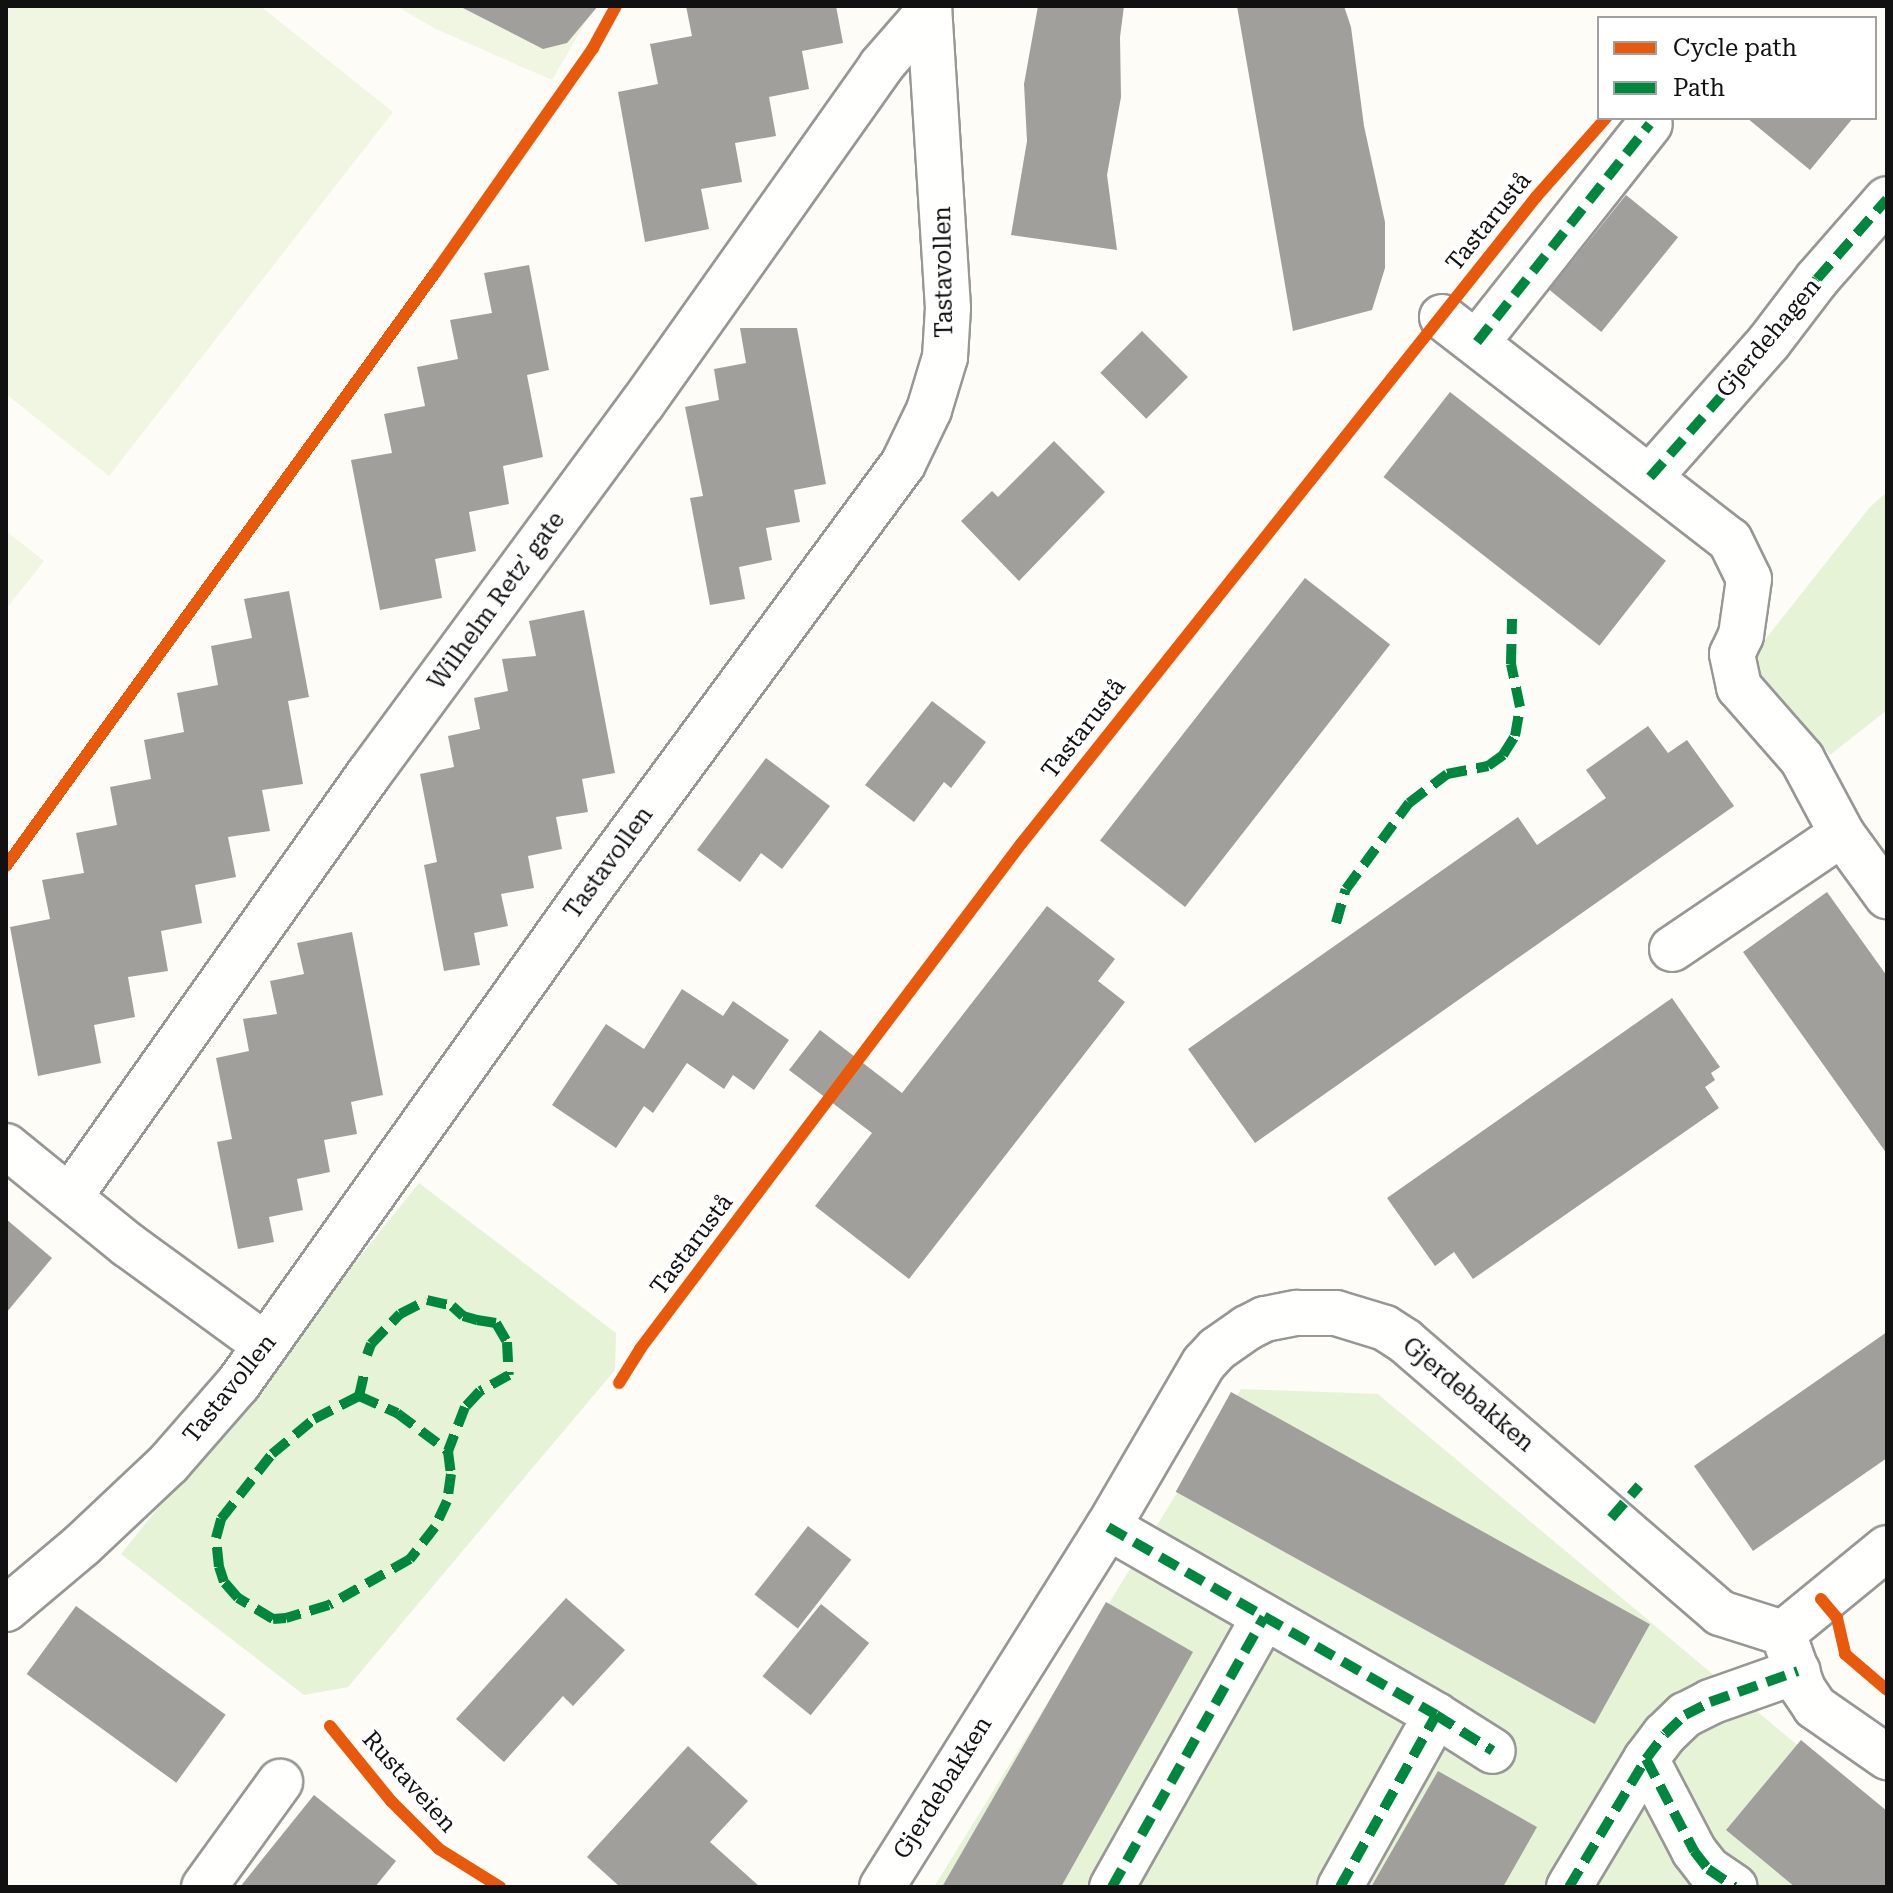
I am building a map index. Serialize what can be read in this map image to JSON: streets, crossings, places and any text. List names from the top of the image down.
{
  "streets": {
    "street": [
      "Tastavollen",
      "Gjerdehagen",
      "Wilhelm Retz' gate",
      "Gjerdebakken"
    ],
    "cycle path": ["Tastarustå", "Rustaveien"]
  },
  "crossings": [
    ["Tastavollen", "Wilhelm Retz' gate"]
  ],
  "legend": ["Cycle path", "Path"]
}
